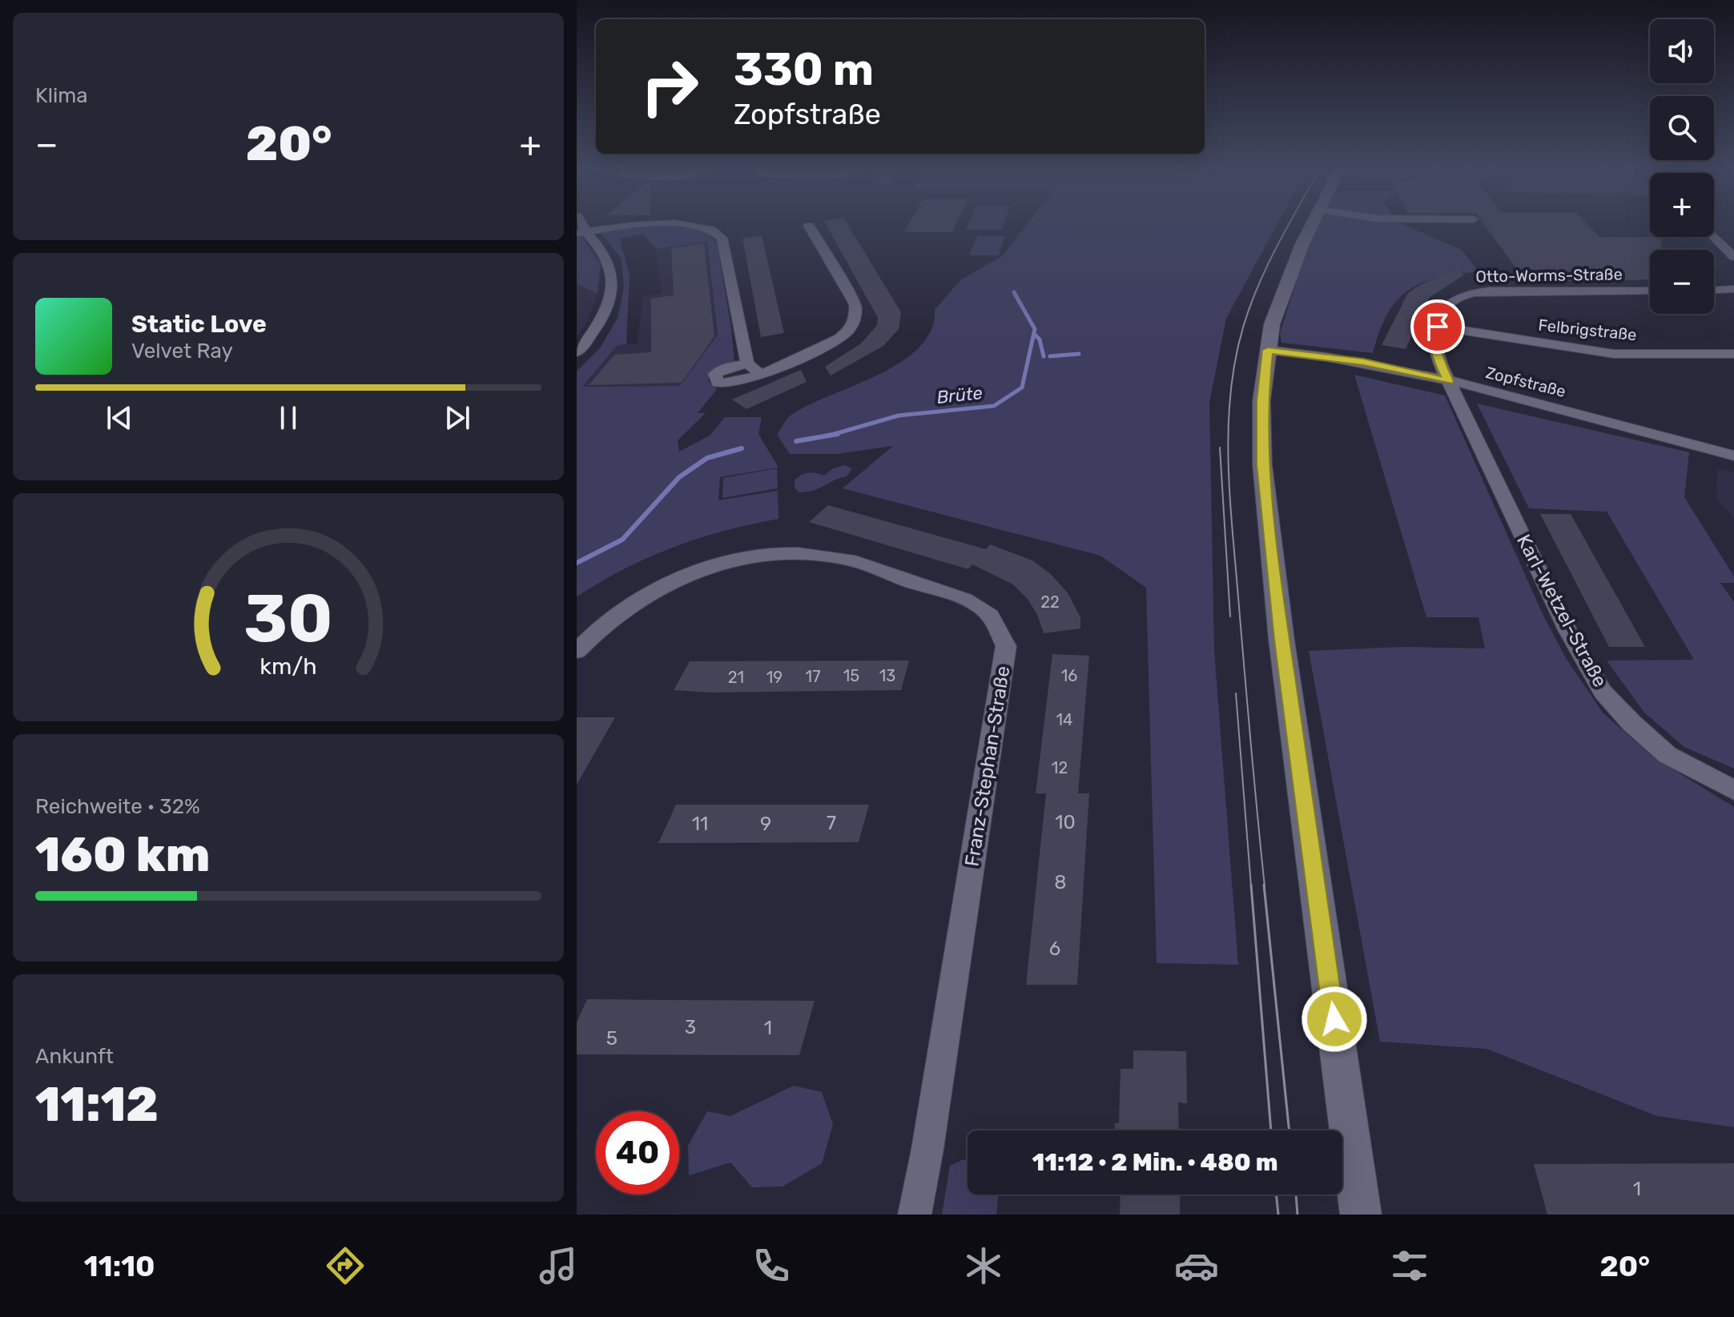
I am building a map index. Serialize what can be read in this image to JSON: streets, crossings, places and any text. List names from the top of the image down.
{
  "streets": {
    "street": [
      "Otto-Worms-Straße",
      "Felbrigstraße",
      "Zopfstraße",
      "Karl-Wetzel-Straße",
      "Franz-Stephan-Straße"
    ]
  },
  "crossings": [
    ["Otto-Worms-Straße", "Felbrigstraße"],
    ["Otto-Worms-Straße", "Zopfstraße"],
    ["Otto-Worms-Straße", "Karl-Wetzel-Straße"],
    ["Zopfstraße", "Karl-Wetzel-Straße"]
  ],
  "water": ["Brüte"],
  "house_numbers": [
    "22",
    "15",
    "13",
    "16",
    "17",
    "21",
    "19",
    "14",
    "12",
    "10",
    "7",
    "11",
    "9",
    "8",
    "6",
    "3",
    "1",
    "5",
    "1"
  ],
  "page": {
    "tile": [
      "Klima",
      ["Reichweite · 32%", "160 km"],
      ["Ankunft", "11:12"]
    ],
    "map_buttons": ["+", "−"],
    "turn": ["330 m", "Zopfstraße"],
    "heat": ["−", "20°", "+"],
    "song": ["Static Love", "Velvet Ray"],
    "limit": "40",
    "trip": "11:12 · 2 Min. · 480 m",
    "tabs": ["11:10", "20°"],
    "gauge": ["30", "km/h"]
  }
}
